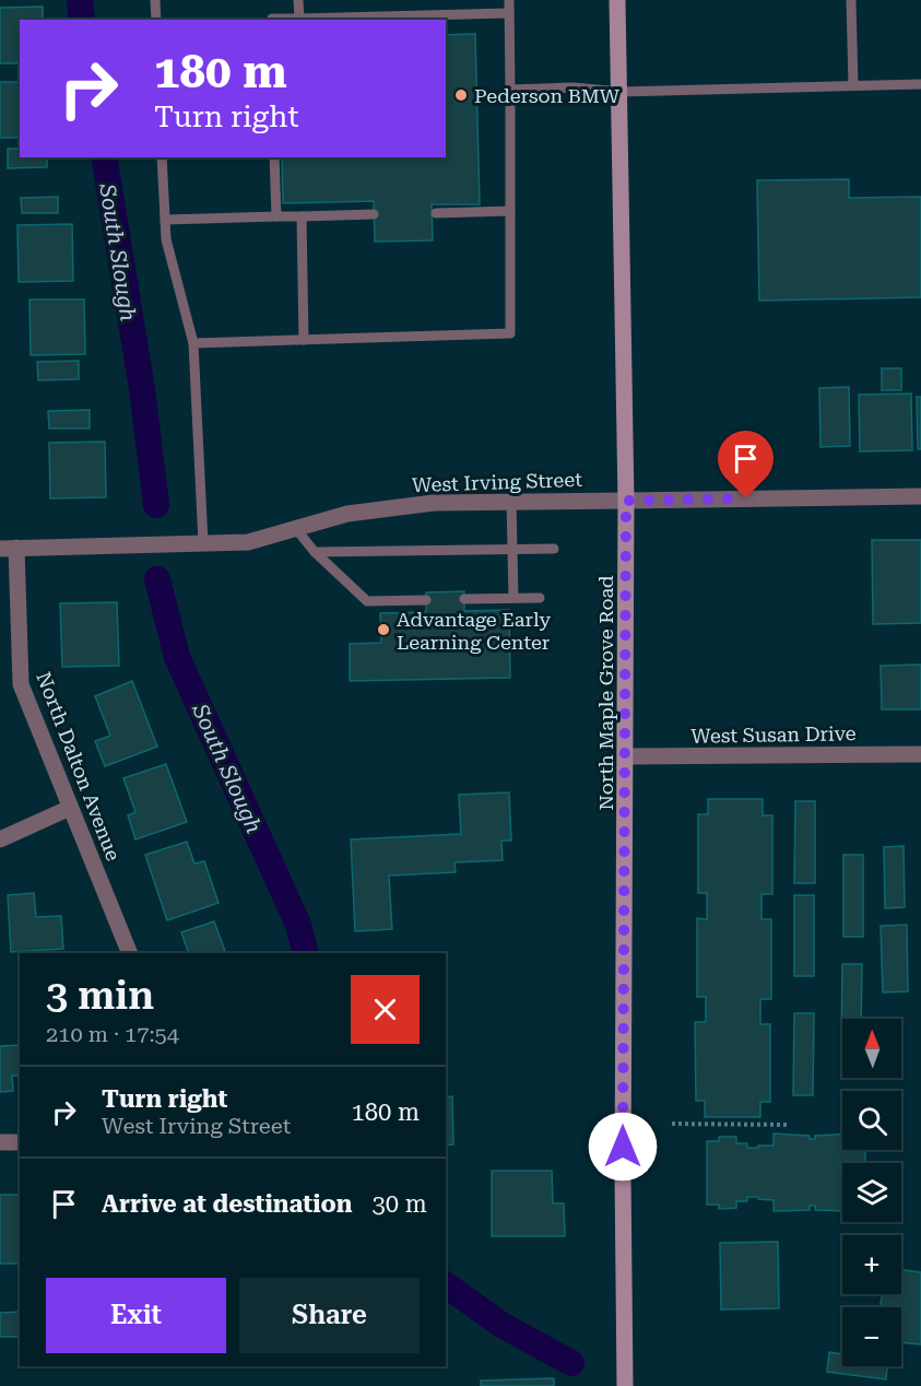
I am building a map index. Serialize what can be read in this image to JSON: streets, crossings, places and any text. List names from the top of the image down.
{
  "streets": {
    "main road": ["North Maple Grove Road"],
    "street": ["West Irving Street", "West Susan Drive", "North Dalton Avenue"]
  },
  "crossings": [
    ["West Irving Street", "North Maple Grove Road"],
    ["West Irving Street", "North Dalton Avenue"],
    ["North Maple Grove Road", "West Susan Drive"]
  ],
  "water": ["South Slough"],
  "places": ["Pederson BMW", "Advantage Early Learning Center"],
  "north": "top",
  "page": {
    "turn": ["180 m", "Turn right"],
    "heading": ["3 min", "210 m · 17:54"],
    "map_buttons": ["+", "−"],
    "list": [
      {
        "name": "Turn right",
        "note": "West Irving Street",
        "value": "180 m"
      },
      {
        "name": "Arrive at destination",
        "value": "30 m"
      }
    ],
    "buttons": ["Exit", "Share"]
  }
}
